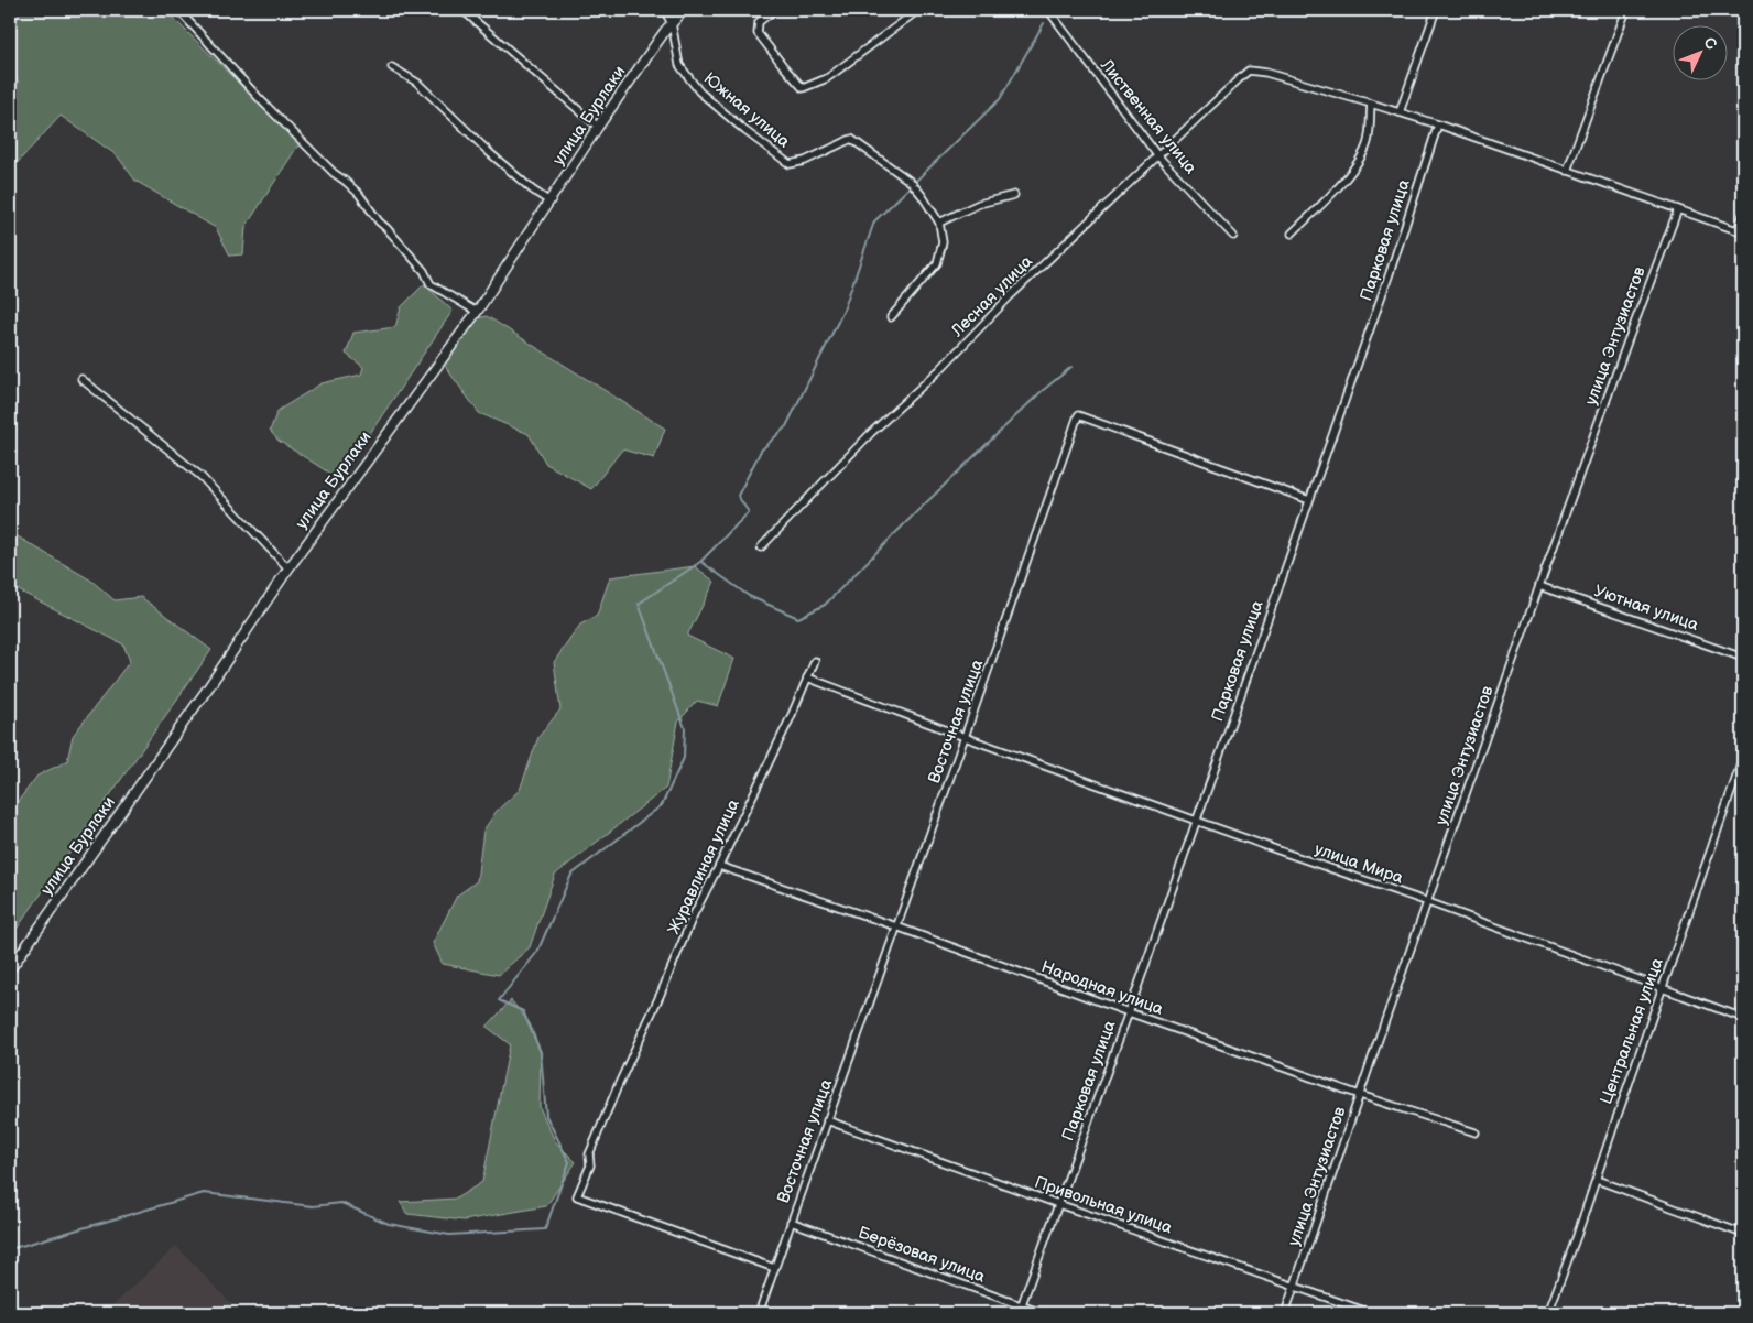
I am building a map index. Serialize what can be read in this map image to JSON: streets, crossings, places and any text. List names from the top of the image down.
{
  "streets": {
    "street": [
      "Южная улица",
      "улица Бурлаки",
      "Лиственная улица",
      "Парковая улица",
      "Лесная улица",
      "улица Энтузиастов",
      "Уютная улица",
      "Восточная улица",
      "улица Мира",
      "Журавлиная улица",
      "Народная улица",
      "Центральная улица",
      "Привольная улица",
      "Берёзовая улица"
    ]
  },
  "crossings": [
    ["Южная улица", "улица Бурлаки"],
    ["Лиственная улица", "Лесная улица"],
    ["Парковая улица", "Восточная улица"],
    ["Парковая улица", "улица Мира"],
    ["Парковая улица", "Народная улица"],
    ["Парковая улица", "Привольная улица"],
    ["Парковая улица", "Берёзовая улица"],
    ["улица Энтузиастов", "Уютная улица"],
    ["улица Энтузиастов", "улица Мира"],
    ["улица Энтузиастов", "Народная улица"],
    ["улица Энтузиастов", "Привольная улица"],
    ["Восточная улица", "улица Мира"],
    ["Восточная улица", "Журавлиная улица"],
    ["Восточная улица", "Народная улица"],
    ["Восточная улица", "Привольная улица"],
    ["Восточная улица", "Берёзовая улица"],
    ["улица Мира", "Журавлиная улица"],
    ["улица Мира", "Центральная улица"],
    ["Журавлиная улица", "Народная улица"]
  ],
  "north": "top right"
}
